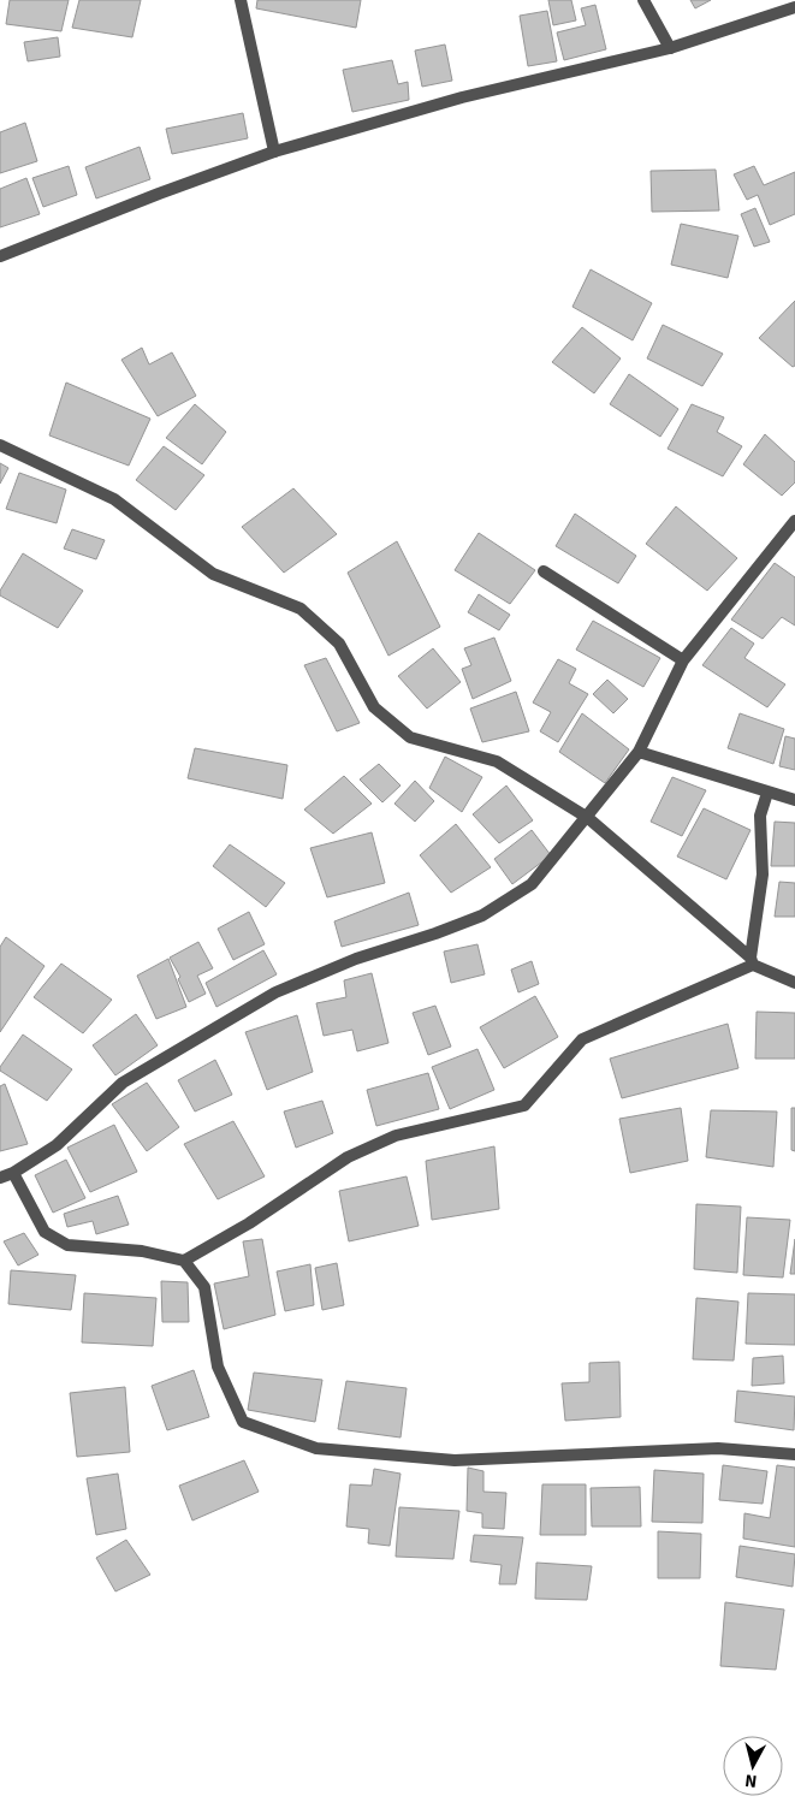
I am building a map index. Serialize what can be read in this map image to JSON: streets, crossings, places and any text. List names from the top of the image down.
{
  "north": "bottom"
}
